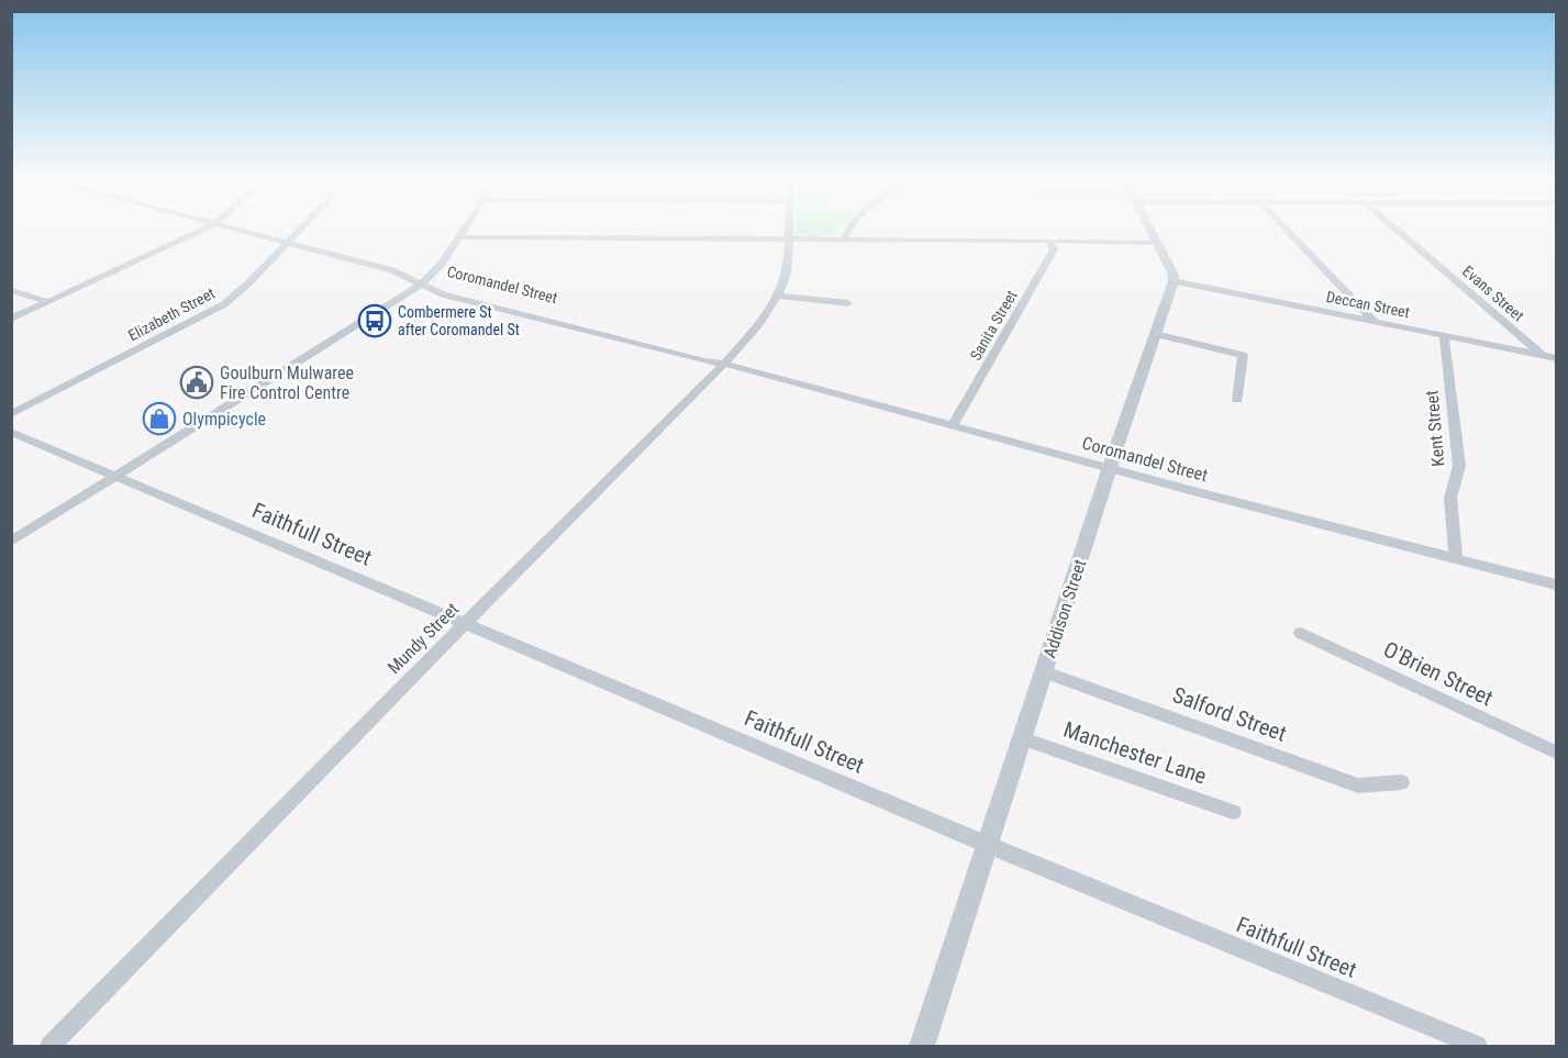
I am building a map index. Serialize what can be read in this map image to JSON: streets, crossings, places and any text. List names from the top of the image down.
{
  "streets": {
    "street": [
      "Coromandel Street",
      "Evans Street",
      "Deccan Street",
      "Elizabeth Street",
      "Sanita Street",
      "Kent Street",
      "Faithfull Street",
      "Addison Street",
      "Mundy Street",
      "O'Brien Street",
      "Salford Street",
      "Manchester Lane"
    ]
  },
  "crossings": [
    ["Coromandel Street", "Elizabeth Street"],
    ["Coromandel Street", "Sanita Street"],
    ["Coromandel Street", "Kent Street"],
    ["Coromandel Street", "Addison Street"],
    ["Coromandel Street", "Mundy Street"],
    ["Evans Street", "Deccan Street"],
    ["Deccan Street", "Kent Street"],
    ["Deccan Street", "Addison Street"],
    ["Faithfull Street", "Addison Street"],
    ["Faithfull Street", "Mundy Street"],
    ["Addison Street", "Salford Street"],
    ["Addison Street", "Manchester Lane"]
  ],
  "places": {
    "bus stop": ["Combermere St after Coromandel St"],
    "public building": ["Goulburn Mulwaree Fire Control Centre"],
    "shop": ["Olympicycle"]
  }
}
